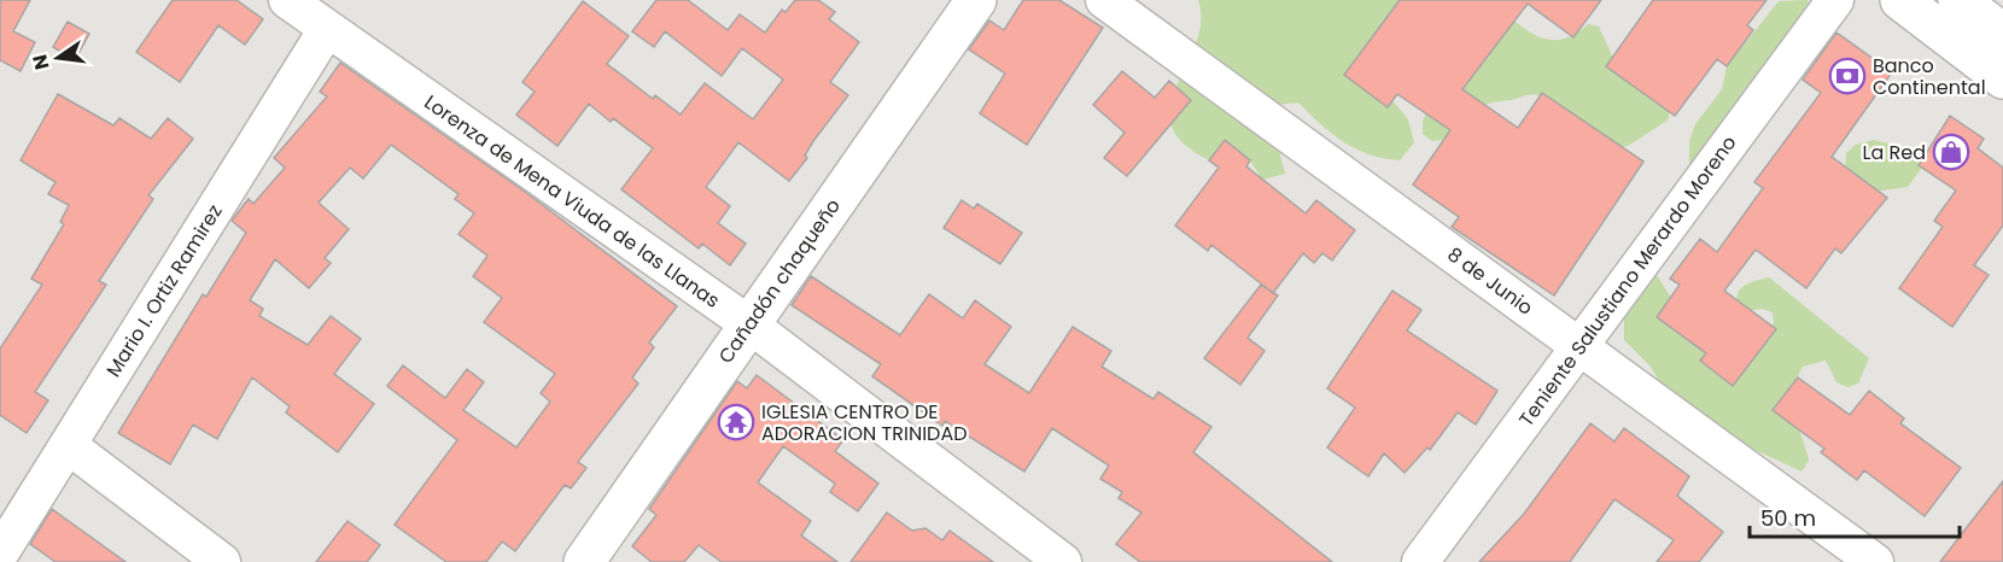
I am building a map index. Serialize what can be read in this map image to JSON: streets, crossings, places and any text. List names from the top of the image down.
{
  "streets": {
    "main road": ["Cañadón chaqueño"],
    "street": [
      "Lorenza de Mena Viuda de las Llanas",
      "8 de Junio",
      "Teniente Salustiano Merardo Moreno",
      "Mario I. Ortiz Ramirez"
    ]
  },
  "crossings": [
    ["Lorenza de Mena Viuda de las Llanas", "Cañadón chaqueño"],
    ["Lorenza de Mena Viuda de las Llanas", "Mario I. Ortiz Ramirez"],
    ["8 de Junio", "Teniente Salustiano Merardo Moreno"]
  ],
  "places": {
    "bank": ["Banco Continental"],
    "shop": ["La Red"],
    "temple": ["IGLESIA CENTRO DE ADORACION TRINIDAD"]
  },
  "scale_bar": "50 m",
  "north": "left"
}
